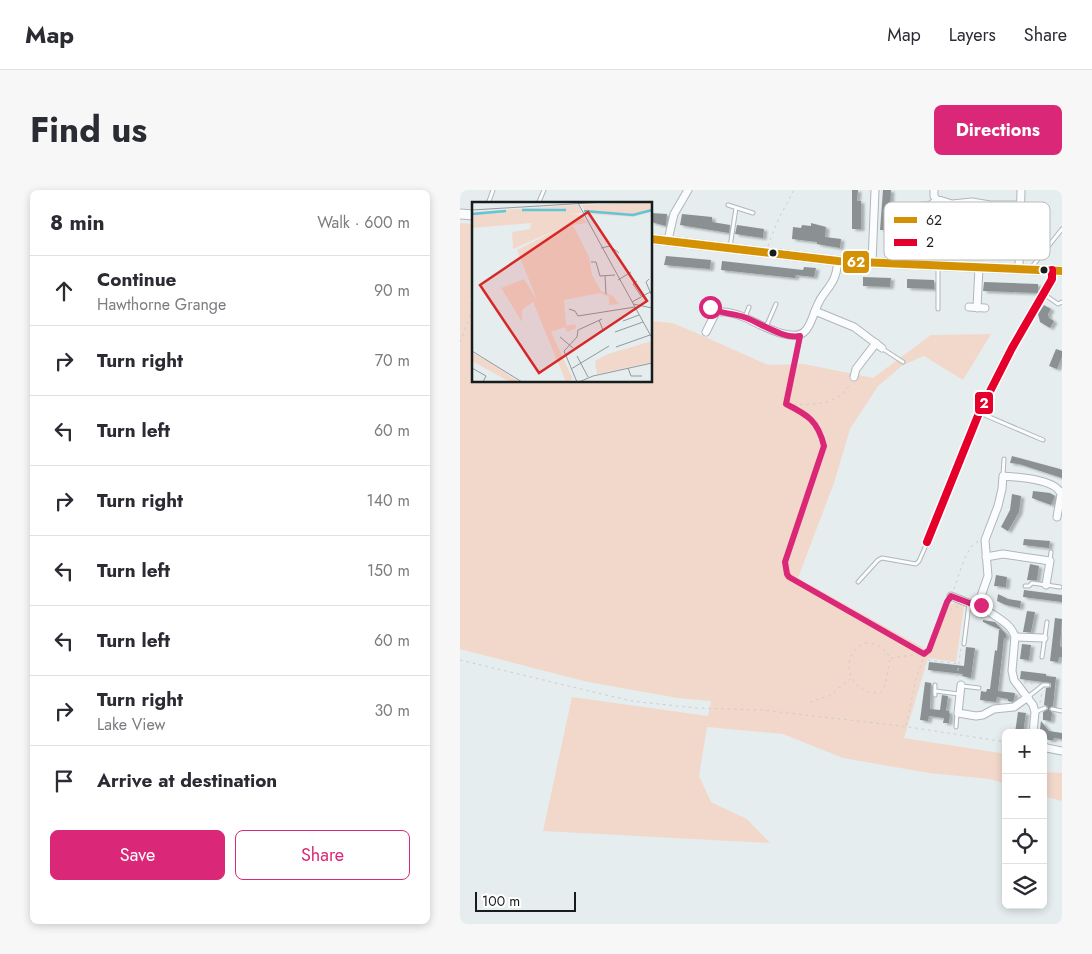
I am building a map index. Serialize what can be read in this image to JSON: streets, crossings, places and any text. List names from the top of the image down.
{
  "lines": ["transit line 62", "transit line 2"],
  "legend": ["62", "2"],
  "scale_bar": "100 m",
  "page": {
    "header": "Map",
    "nav": ["Map", "Layers", "Share"],
    "title": "Find us",
    "buttons": [
      "Directions",
      ["Save", "Share"]
    ],
    "heading": ["8 min", "Walk · 600 m"],
    "list": [
      ["Continue", "Hawthorne Grange", "90 m"],
      ["Turn right", "70 m"],
      ["Turn left", "60 m"],
      ["Turn right", "140 m"],
      ["Turn left", "150 m"],
      ["Turn left", "60 m"],
      ["Turn right", "Lake View", "30 m"],
      "Arrive at destination"
    ],
    "map_buttons": ["+", "−"],
    "scale": "100 m"
  }
}
